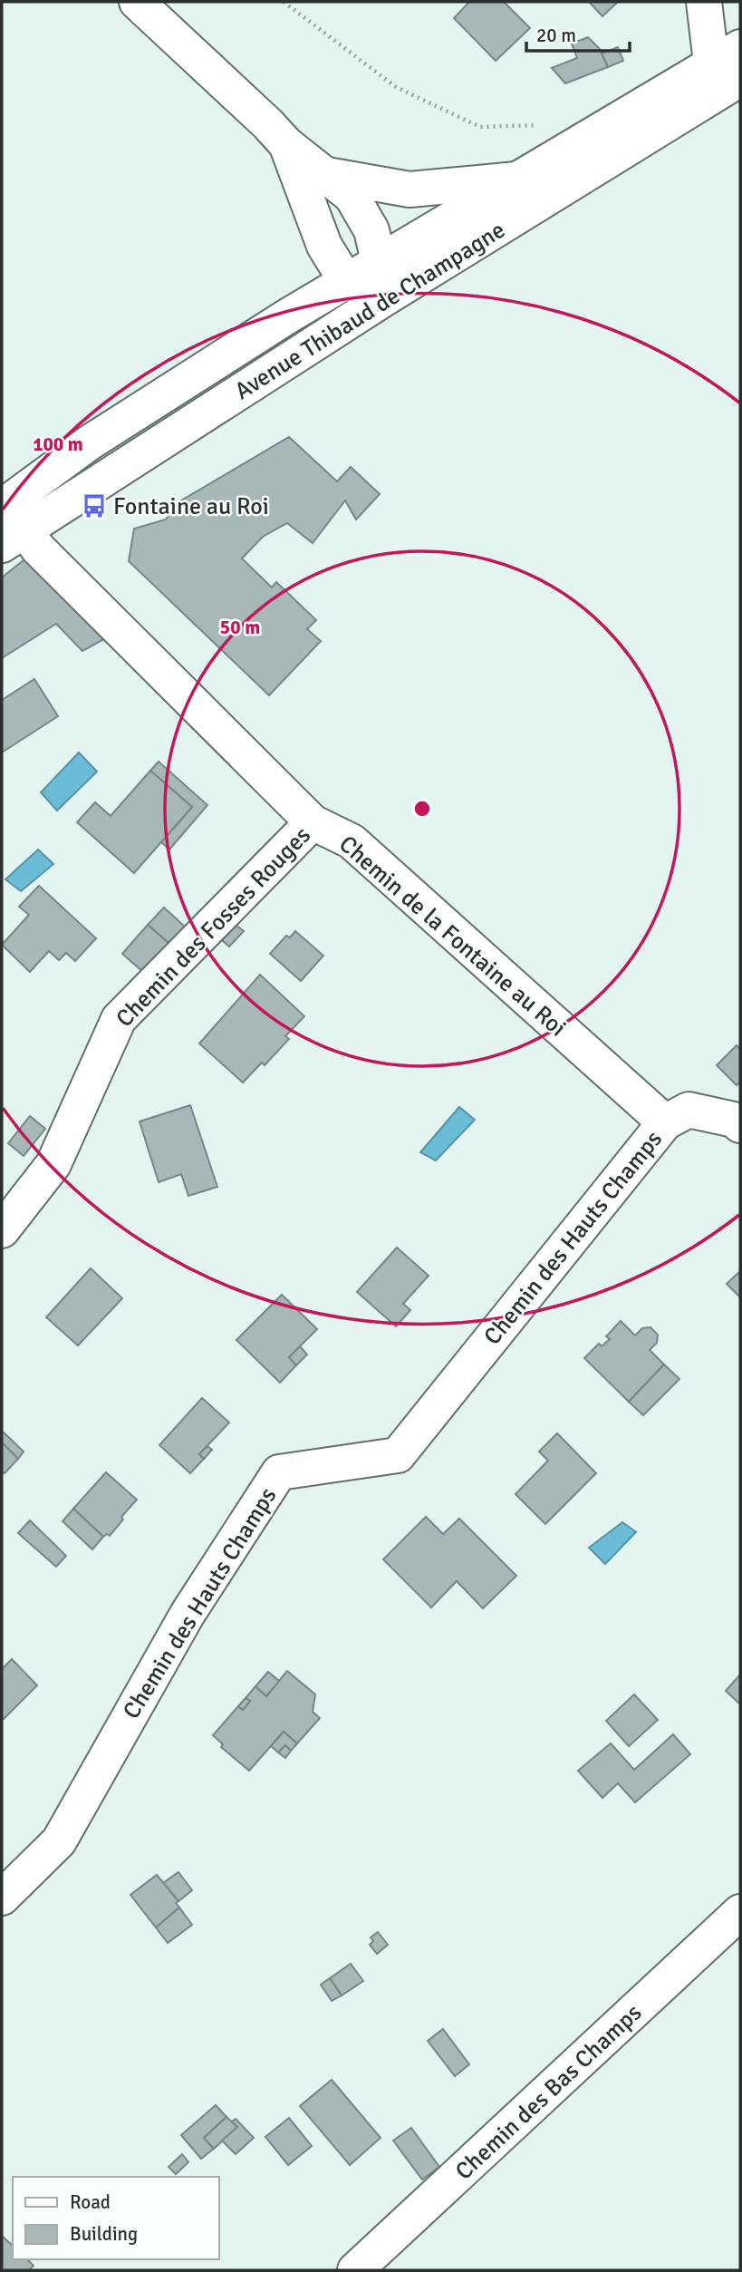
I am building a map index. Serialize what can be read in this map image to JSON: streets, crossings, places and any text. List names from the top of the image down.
{
  "streets": {
    "street": [
      "Avenue Thibaud de Champagne",
      "Chemin des Fosses Rouges",
      "Chemin de la Fontaine au Roi",
      "Chemin des Hauts Champs",
      "Chemin des Bas Champs"
    ]
  },
  "crossings": [
    ["Avenue Thibaud de Champagne", "Chemin de la Fontaine au Roi"],
    ["Chemin des Fosses Rouges", "Chemin de la Fontaine au Roi"],
    ["Chemin de la Fontaine au Roi", "Chemin des Hauts Champs"]
  ],
  "places": {
    "bus stop": ["Fontaine au Roi"]
  },
  "legend": ["Road", "Building"],
  "scale_bar": "20 m",
  "rings": ["100 m", "50 m"]
}
